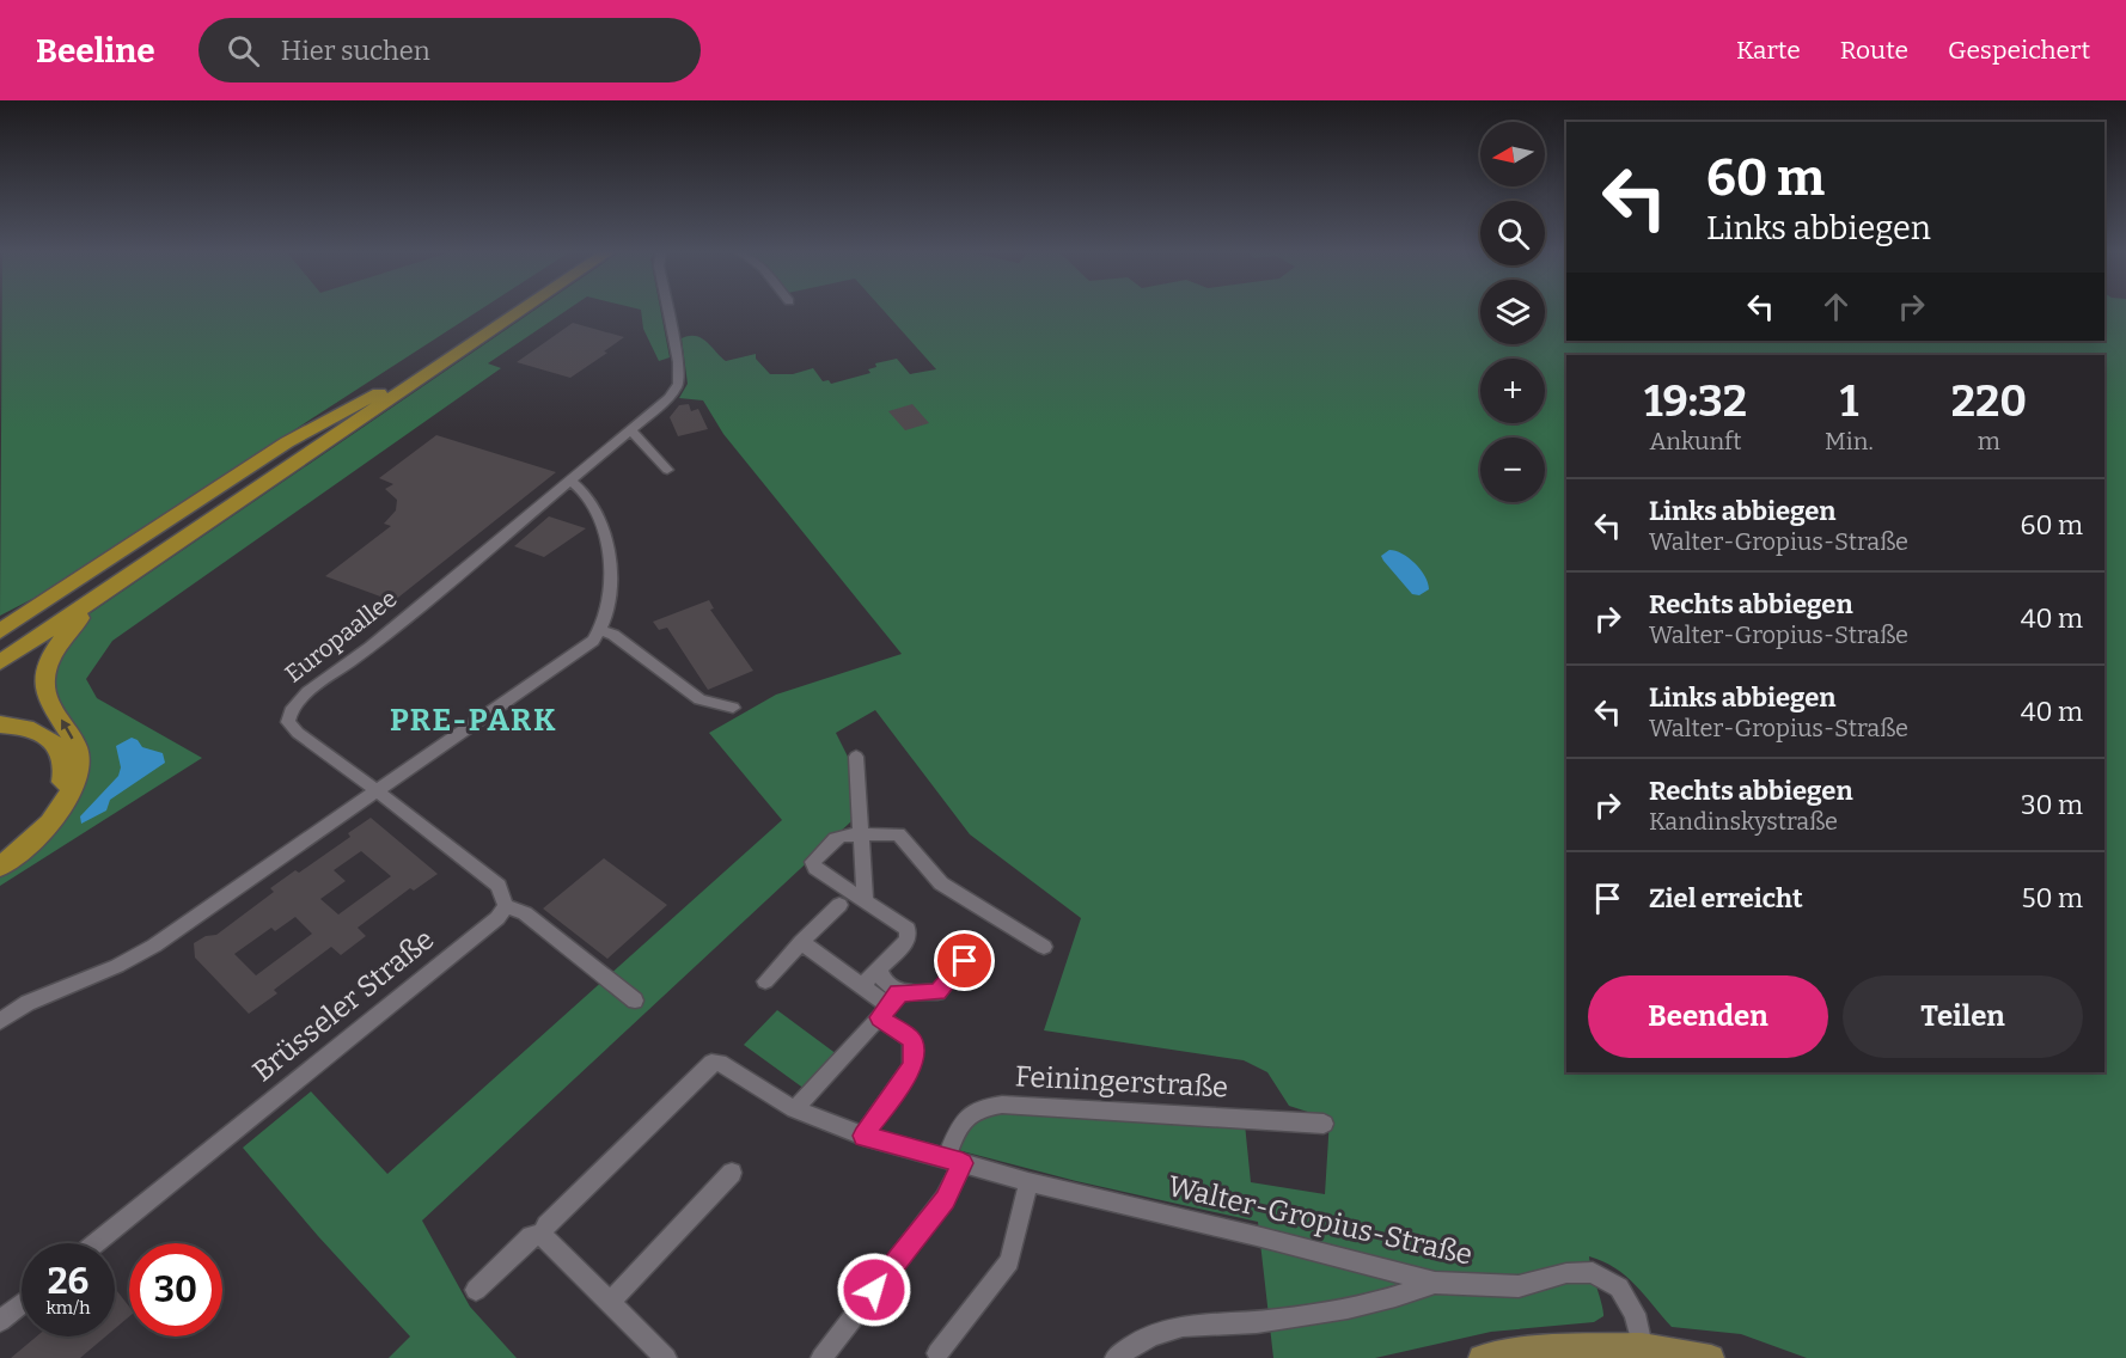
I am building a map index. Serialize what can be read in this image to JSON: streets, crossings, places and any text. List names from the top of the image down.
{
  "streets": {
    "street": [
      "Europaallee",
      "Brüsseler Straße",
      "Feiningerstraße",
      "Walter-Gropius-Straße"
    ]
  },
  "crossings": [
    ["Feiningerstraße", "Walter-Gropius-Straße"]
  ],
  "districts": ["PRE-PARK"],
  "north": "left",
  "page": {
    "header": "Beeline",
    "search": "Hier suchen",
    "nav": ["Karte", "Route", "Gespeichert"],
    "map_buttons": ["+", "−"],
    "turn": ["60 m", "Links abbiegen"],
    "eta": [
      "19:32",
      "Ankunft",
      "1",
      "Min.",
      "220",
      "m"
    ],
    "list": [
      {
        "name": "Links abbiegen",
        "note": "Walter-Gropius-Straße",
        "value": "60 m"
      },
      {
        "name": "Rechts abbiegen",
        "note": "Walter-Gropius-Straße",
        "value": "40 m"
      },
      {
        "name": "Links abbiegen",
        "note": "Walter-Gropius-Straße",
        "value": "40 m"
      },
      {
        "name": "Rechts abbiegen",
        "note": "Kandinskystraße",
        "value": "30 m"
      },
      {
        "name": "Ziel erreicht",
        "value": "50 m"
      }
    ],
    "buttons": ["Beenden", "Teilen"],
    "speed": "26 km/h",
    "limit": "30"
  }
}
